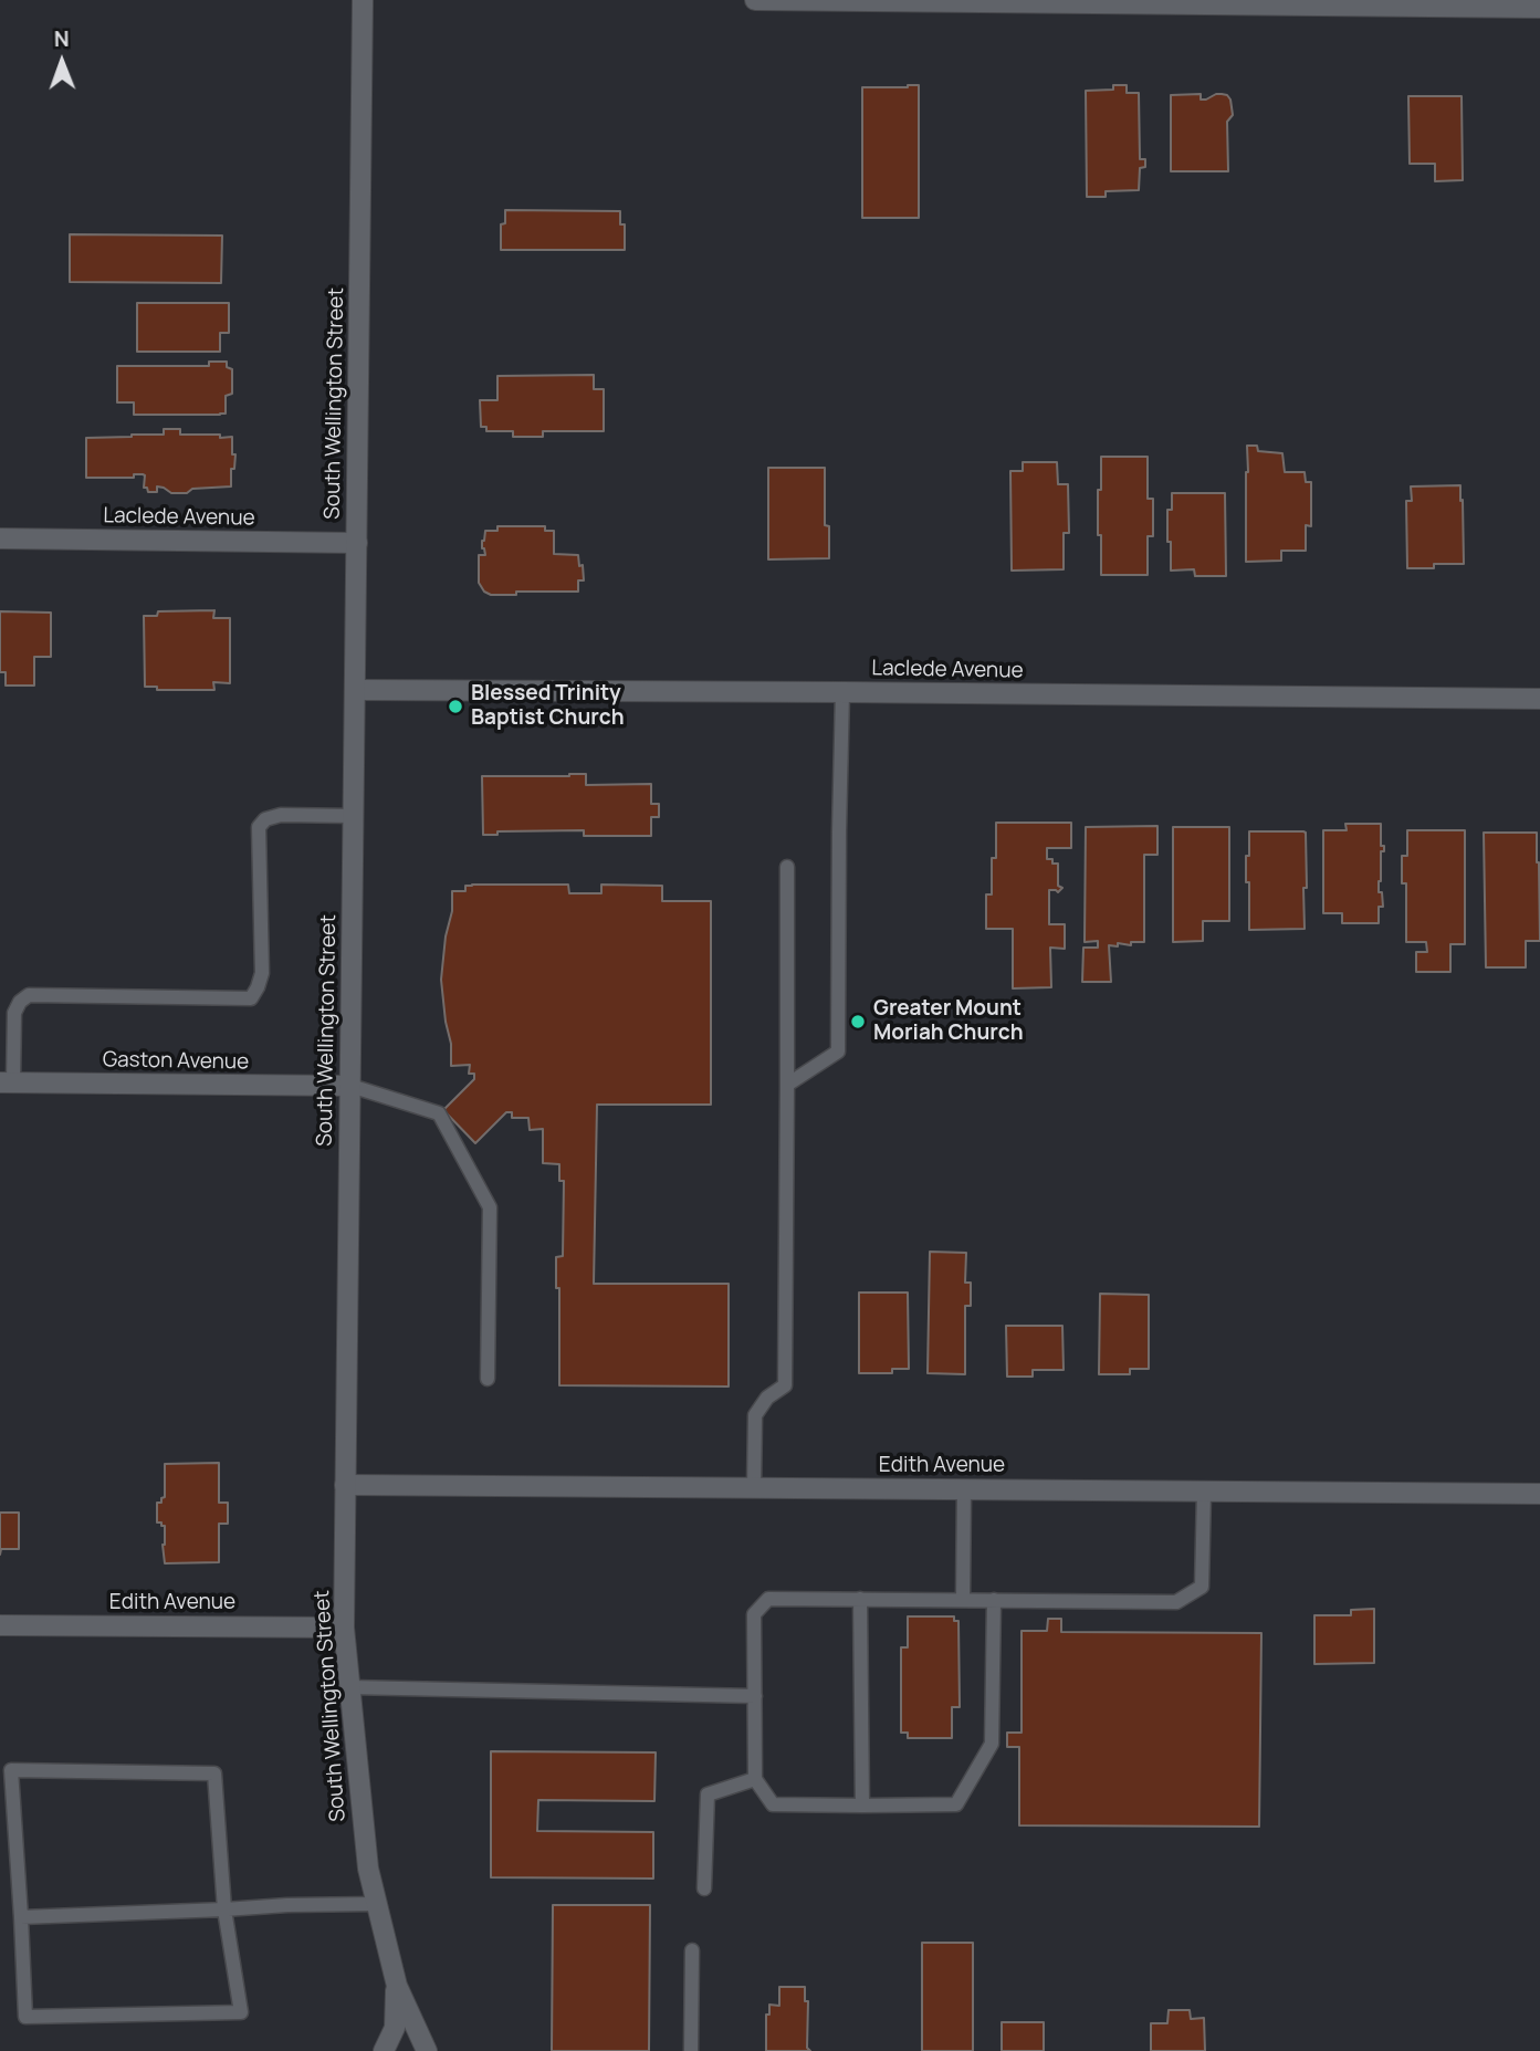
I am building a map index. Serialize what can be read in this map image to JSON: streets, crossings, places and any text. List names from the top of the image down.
{
  "streets": {
    "street": [
      "South Wellington Street",
      "Laclede Avenue",
      "Gaston Avenue",
      "Edith Avenue"
    ]
  },
  "crossings": [
    ["South Wellington Street", "Laclede Avenue"],
    ["South Wellington Street", "Gaston Avenue"],
    ["South Wellington Street", "Edith Avenue"]
  ],
  "places": ["Blessed Trinity Baptist Church", "Greater Mount Moriah Church"],
  "north": "top"
}
